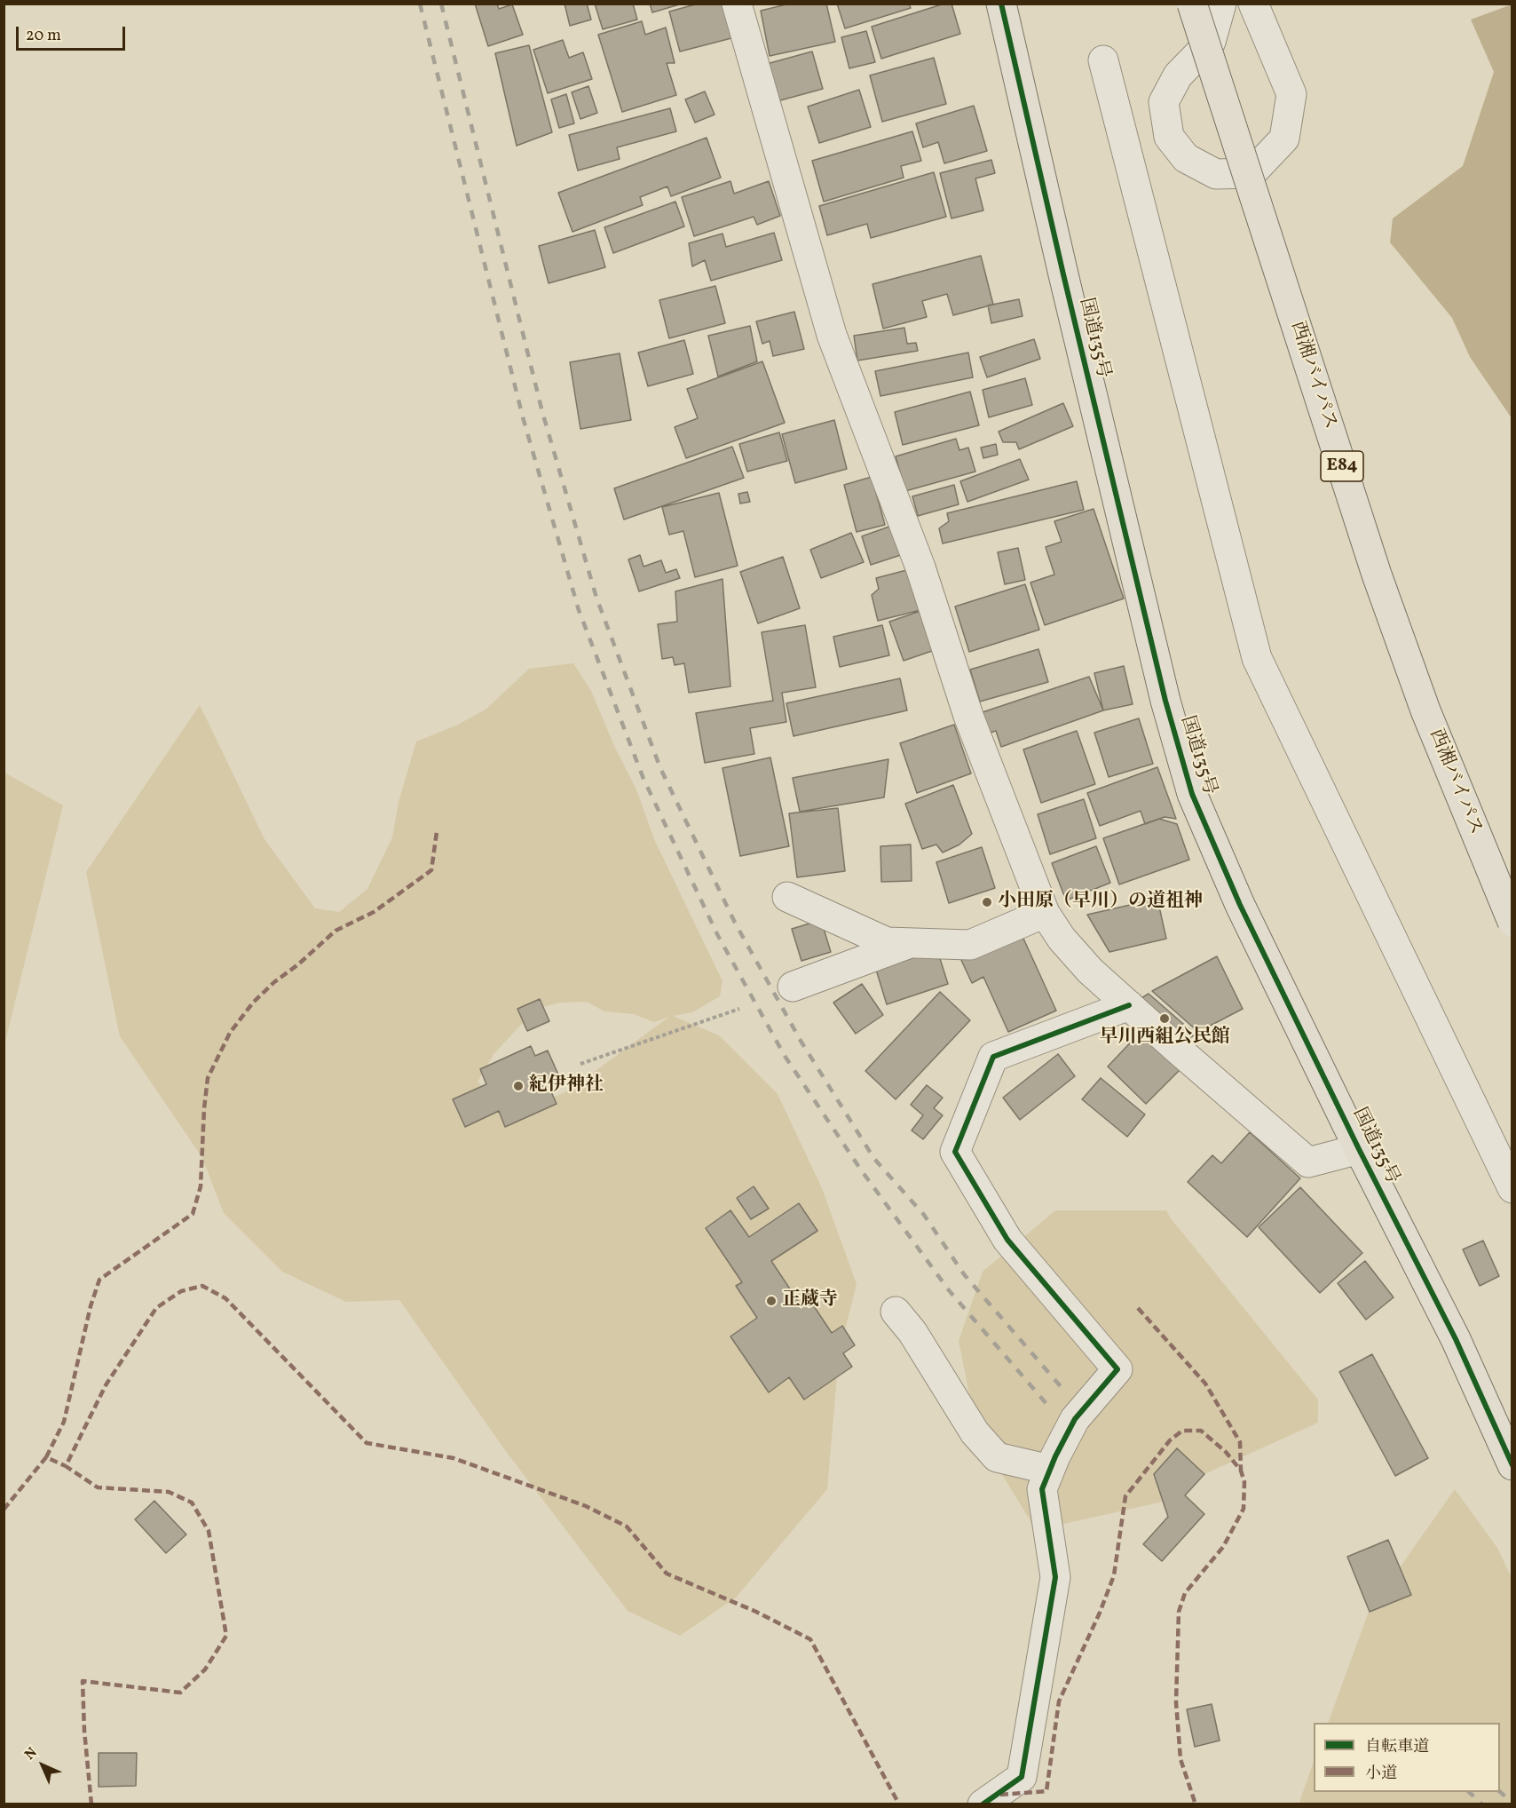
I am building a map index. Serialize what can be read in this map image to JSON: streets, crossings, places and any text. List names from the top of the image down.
{
  "streets": {
    "highway": ["国道135号", "西湘バイパス", "E84"]
  },
  "places": [
    "小田原（早川）の道祖神",
    "早川西組公民館",
    "紀伊神社",
    "正蔵寺"
  ],
  "legend": ["自転車道", "小道"],
  "scale_bar": "20 m",
  "north": "top left"
}
